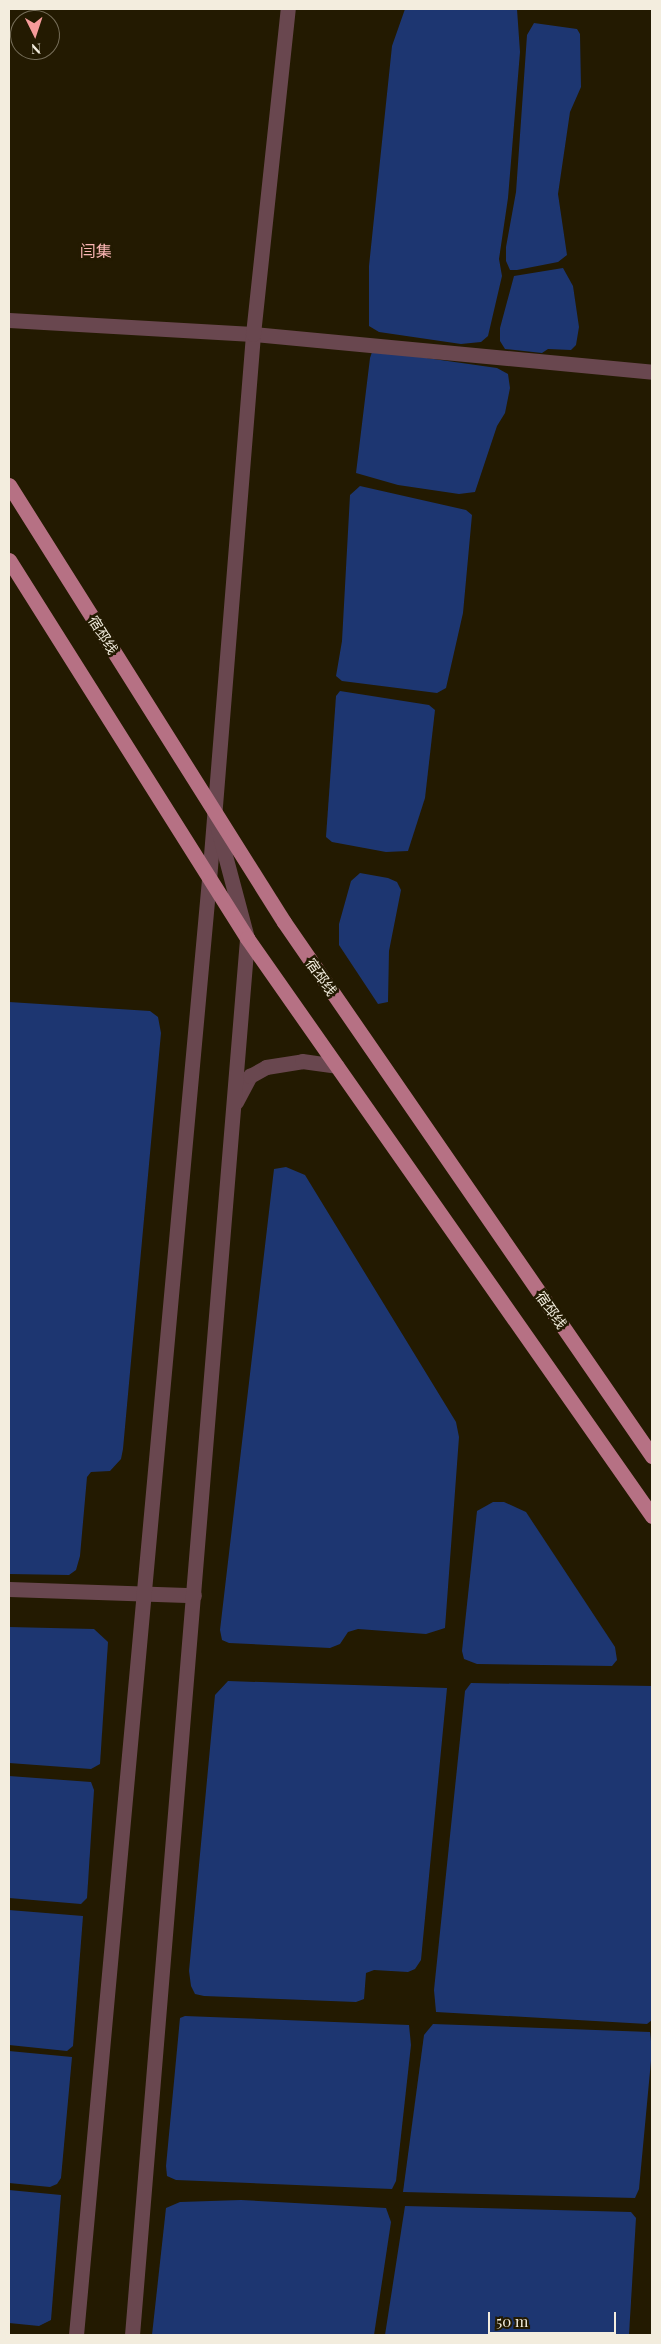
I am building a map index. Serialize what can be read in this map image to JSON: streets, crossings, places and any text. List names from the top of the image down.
{
  "streets": {
    "main road": ["宿邳线"]
  },
  "districts": ["闫集"],
  "scale_bar": "50 m",
  "north": "bottom"
}
